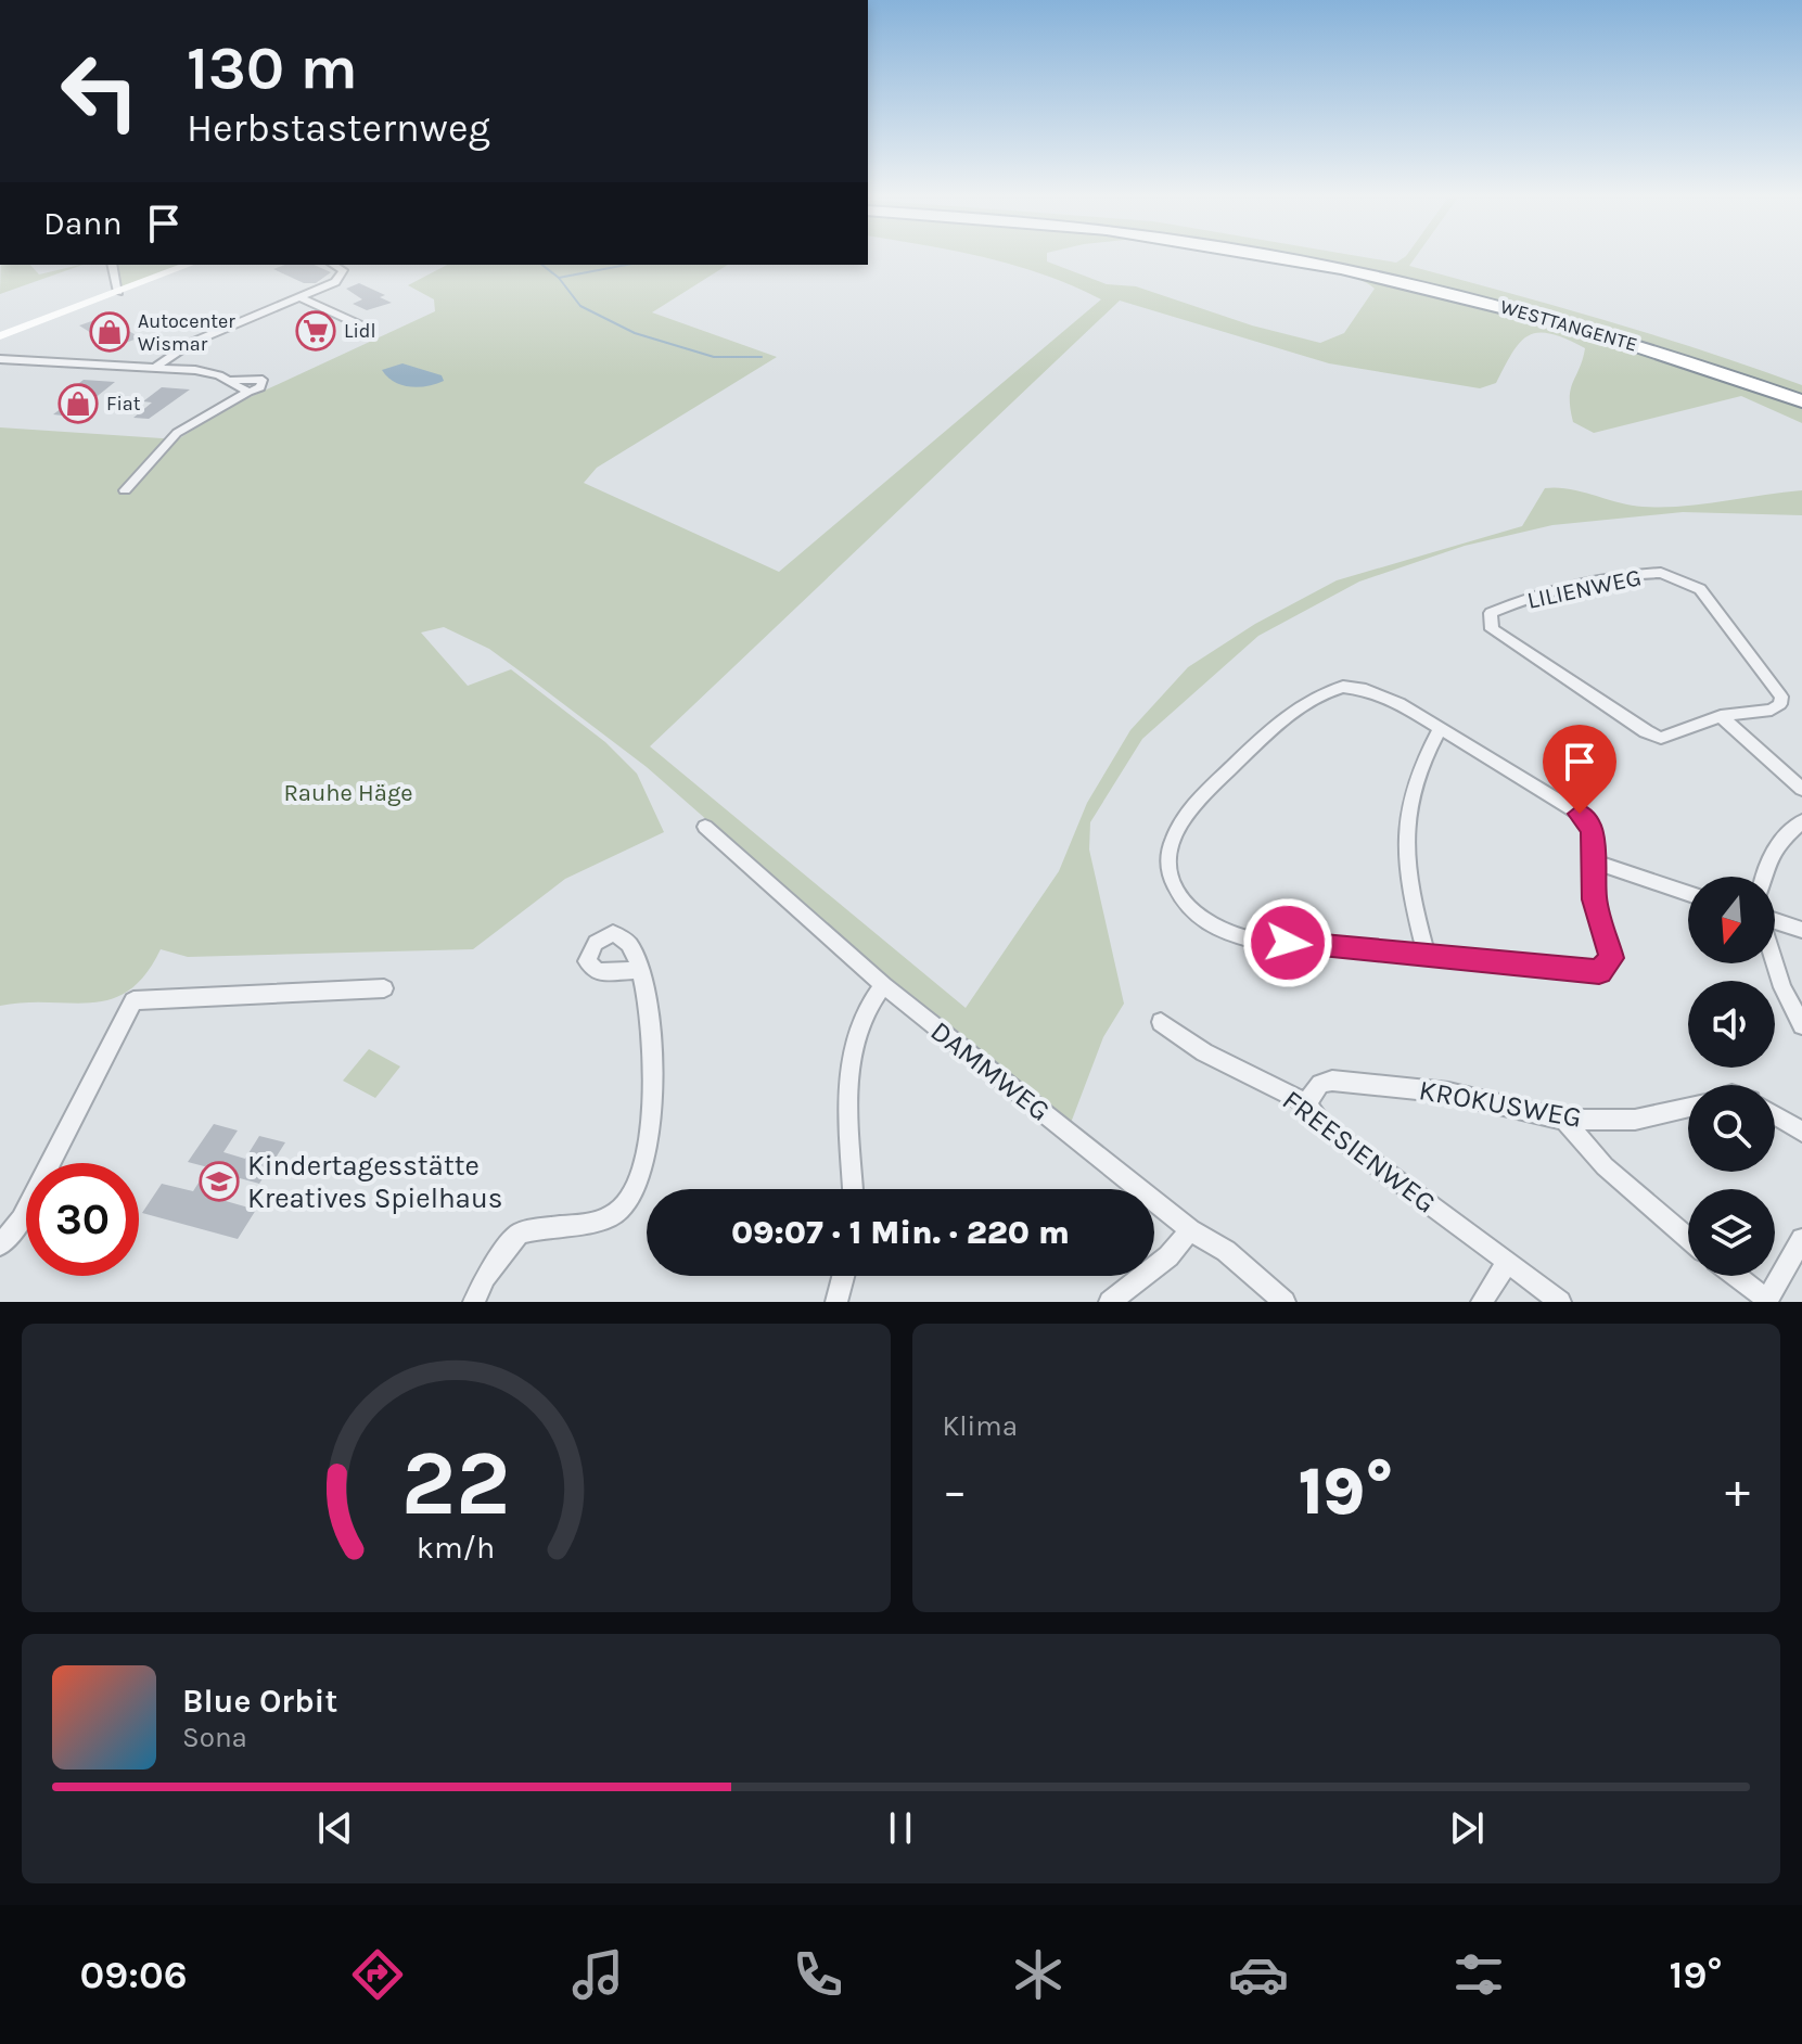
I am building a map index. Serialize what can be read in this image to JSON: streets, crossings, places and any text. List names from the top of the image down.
{
  "streets": {
    "highway": ["WESTTANGENTE"],
    "street": [
      "LILIENWEG",
      "DAMMWEG",
      "KROKUSWEG",
      "FREESIENWEG"
    ]
  },
  "crossings": [
    ["KROKUSWEG", "FREESIENWEG"]
  ],
  "parks": ["Rauhe Häge"],
  "places": {
    "supermarket": ["Lidl"],
    "shop": ["Autocenter Wismar", "Fiat"],
    "school or university": ["Kindertagesstätte Kreatives Spielhaus"]
  },
  "north": "bottom",
  "page": {
    "turn": ["130 m", "Herbstasternweg"],
    "then": "Dann",
    "limit": "30",
    "trip": "09:07 · 1 Min. · 220 m",
    "tile": "Klima",
    "heat": ["−", "19°", "+"],
    "song": ["Blue Orbit", "Sona"],
    "tabs": ["09:06", "19°"],
    "gauge": ["22", "km/h"]
  }
}
